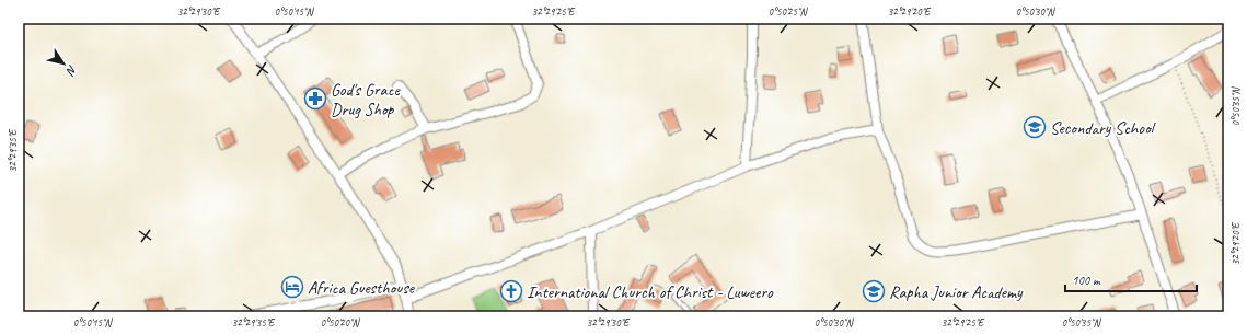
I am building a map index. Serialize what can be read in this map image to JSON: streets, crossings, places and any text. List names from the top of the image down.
{
  "places": {
    "pharmacy": ["God's Grace Drug Shop"],
    "school or university": ["Secondary School", "Rapha Junior Academy"],
    "hotel": ["Africa Guesthouse"],
    "church": ["International Church of Christ - Luweero"]
  },
  "scale_bar": "100 m",
  "north": "bottom right",
  "coordinates": [
    "32°29'30\"E",
    "0°50'15\"N",
    "32°29'25\"E",
    "0°50'25\"N",
    "32°29'20\"E",
    "0°50'30\"N",
    "0°50'35\"N",
    "32°29'35\"E",
    "0°50'20\"N"
  ]
}
